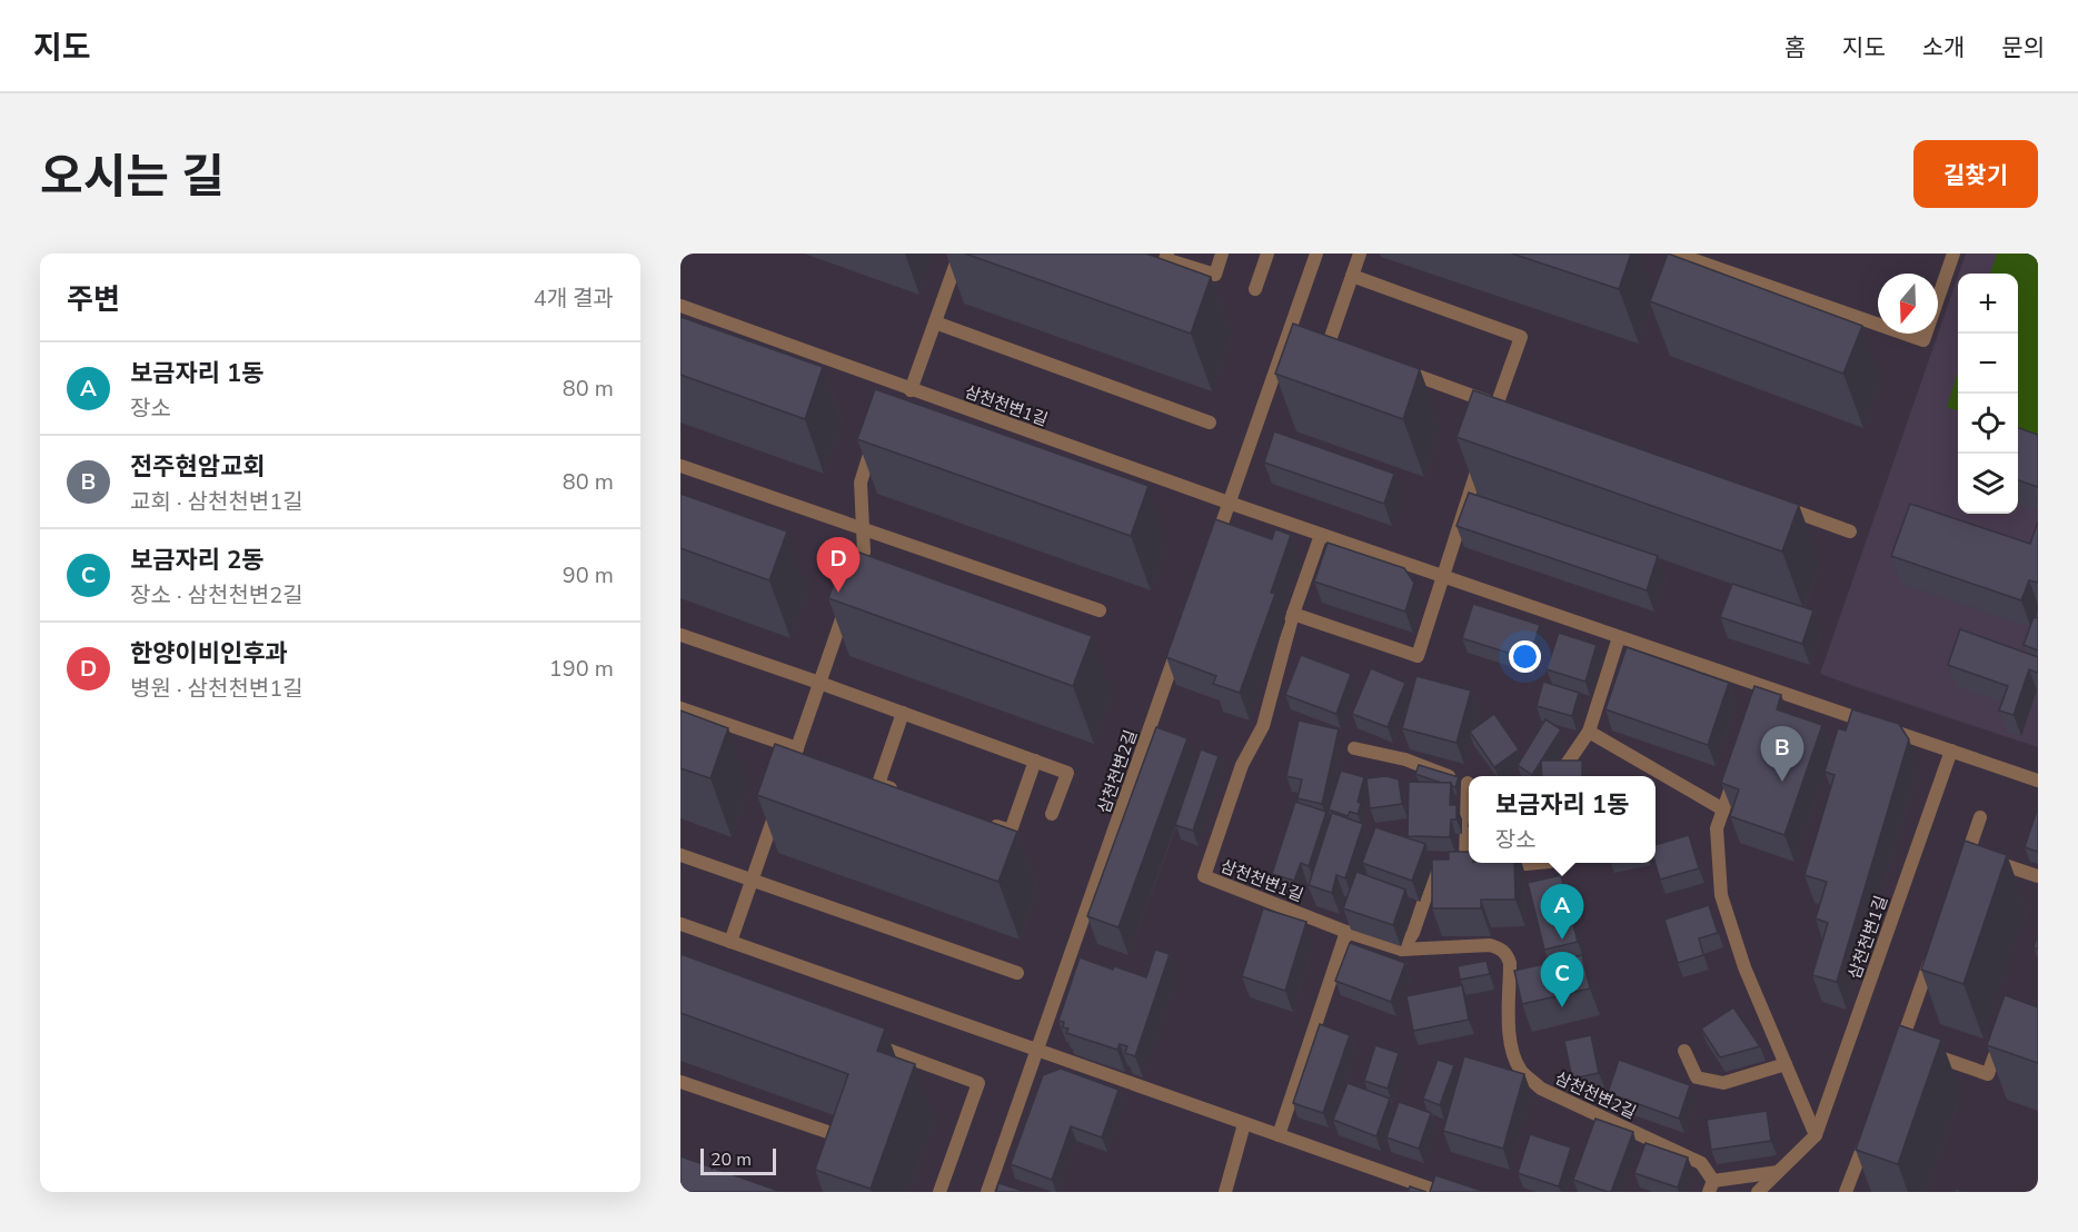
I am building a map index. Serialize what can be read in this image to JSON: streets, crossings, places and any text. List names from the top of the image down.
{
  "streets": {
    "street": ["삼천천변1길", "삼천천변2길"]
  },
  "crossings": [
    ["삼천천변1길", "삼천천변2길"]
  ],
  "scale_bar": "20 m",
  "north": "bottom",
  "page": {
    "header": "지도",
    "nav": [
      "홈",
      "지도",
      "소개",
      "문의"
    ],
    "title": "오시는 길",
    "buttons": "길찾기",
    "heading": ["주변", "4개 결과"],
    "map_buttons": ["+", "−"],
    "list": [
      {
        "mark": "A",
        "name": "보금자리 1동",
        "note": "장소",
        "value": "80 m"
      },
      {
        "mark": "B",
        "name": "전주현암교회",
        "note": "교회 · 삼천천변1길",
        "value": "80 m"
      },
      {
        "mark": "C",
        "name": "보금자리 2동",
        "note": "장소 · 삼천천변2길",
        "value": "90 m"
      },
      {
        "mark": "D",
        "name": "한양이비인후과",
        "note": "병원 · 삼천천변1길",
        "value": "190 m"
      }
    ],
    "pins": [
      "D",
      "B",
      "A",
      "C"
    ],
    "popup": ["보금자리 1동", "장소"],
    "scale": "20 m"
  }
}
